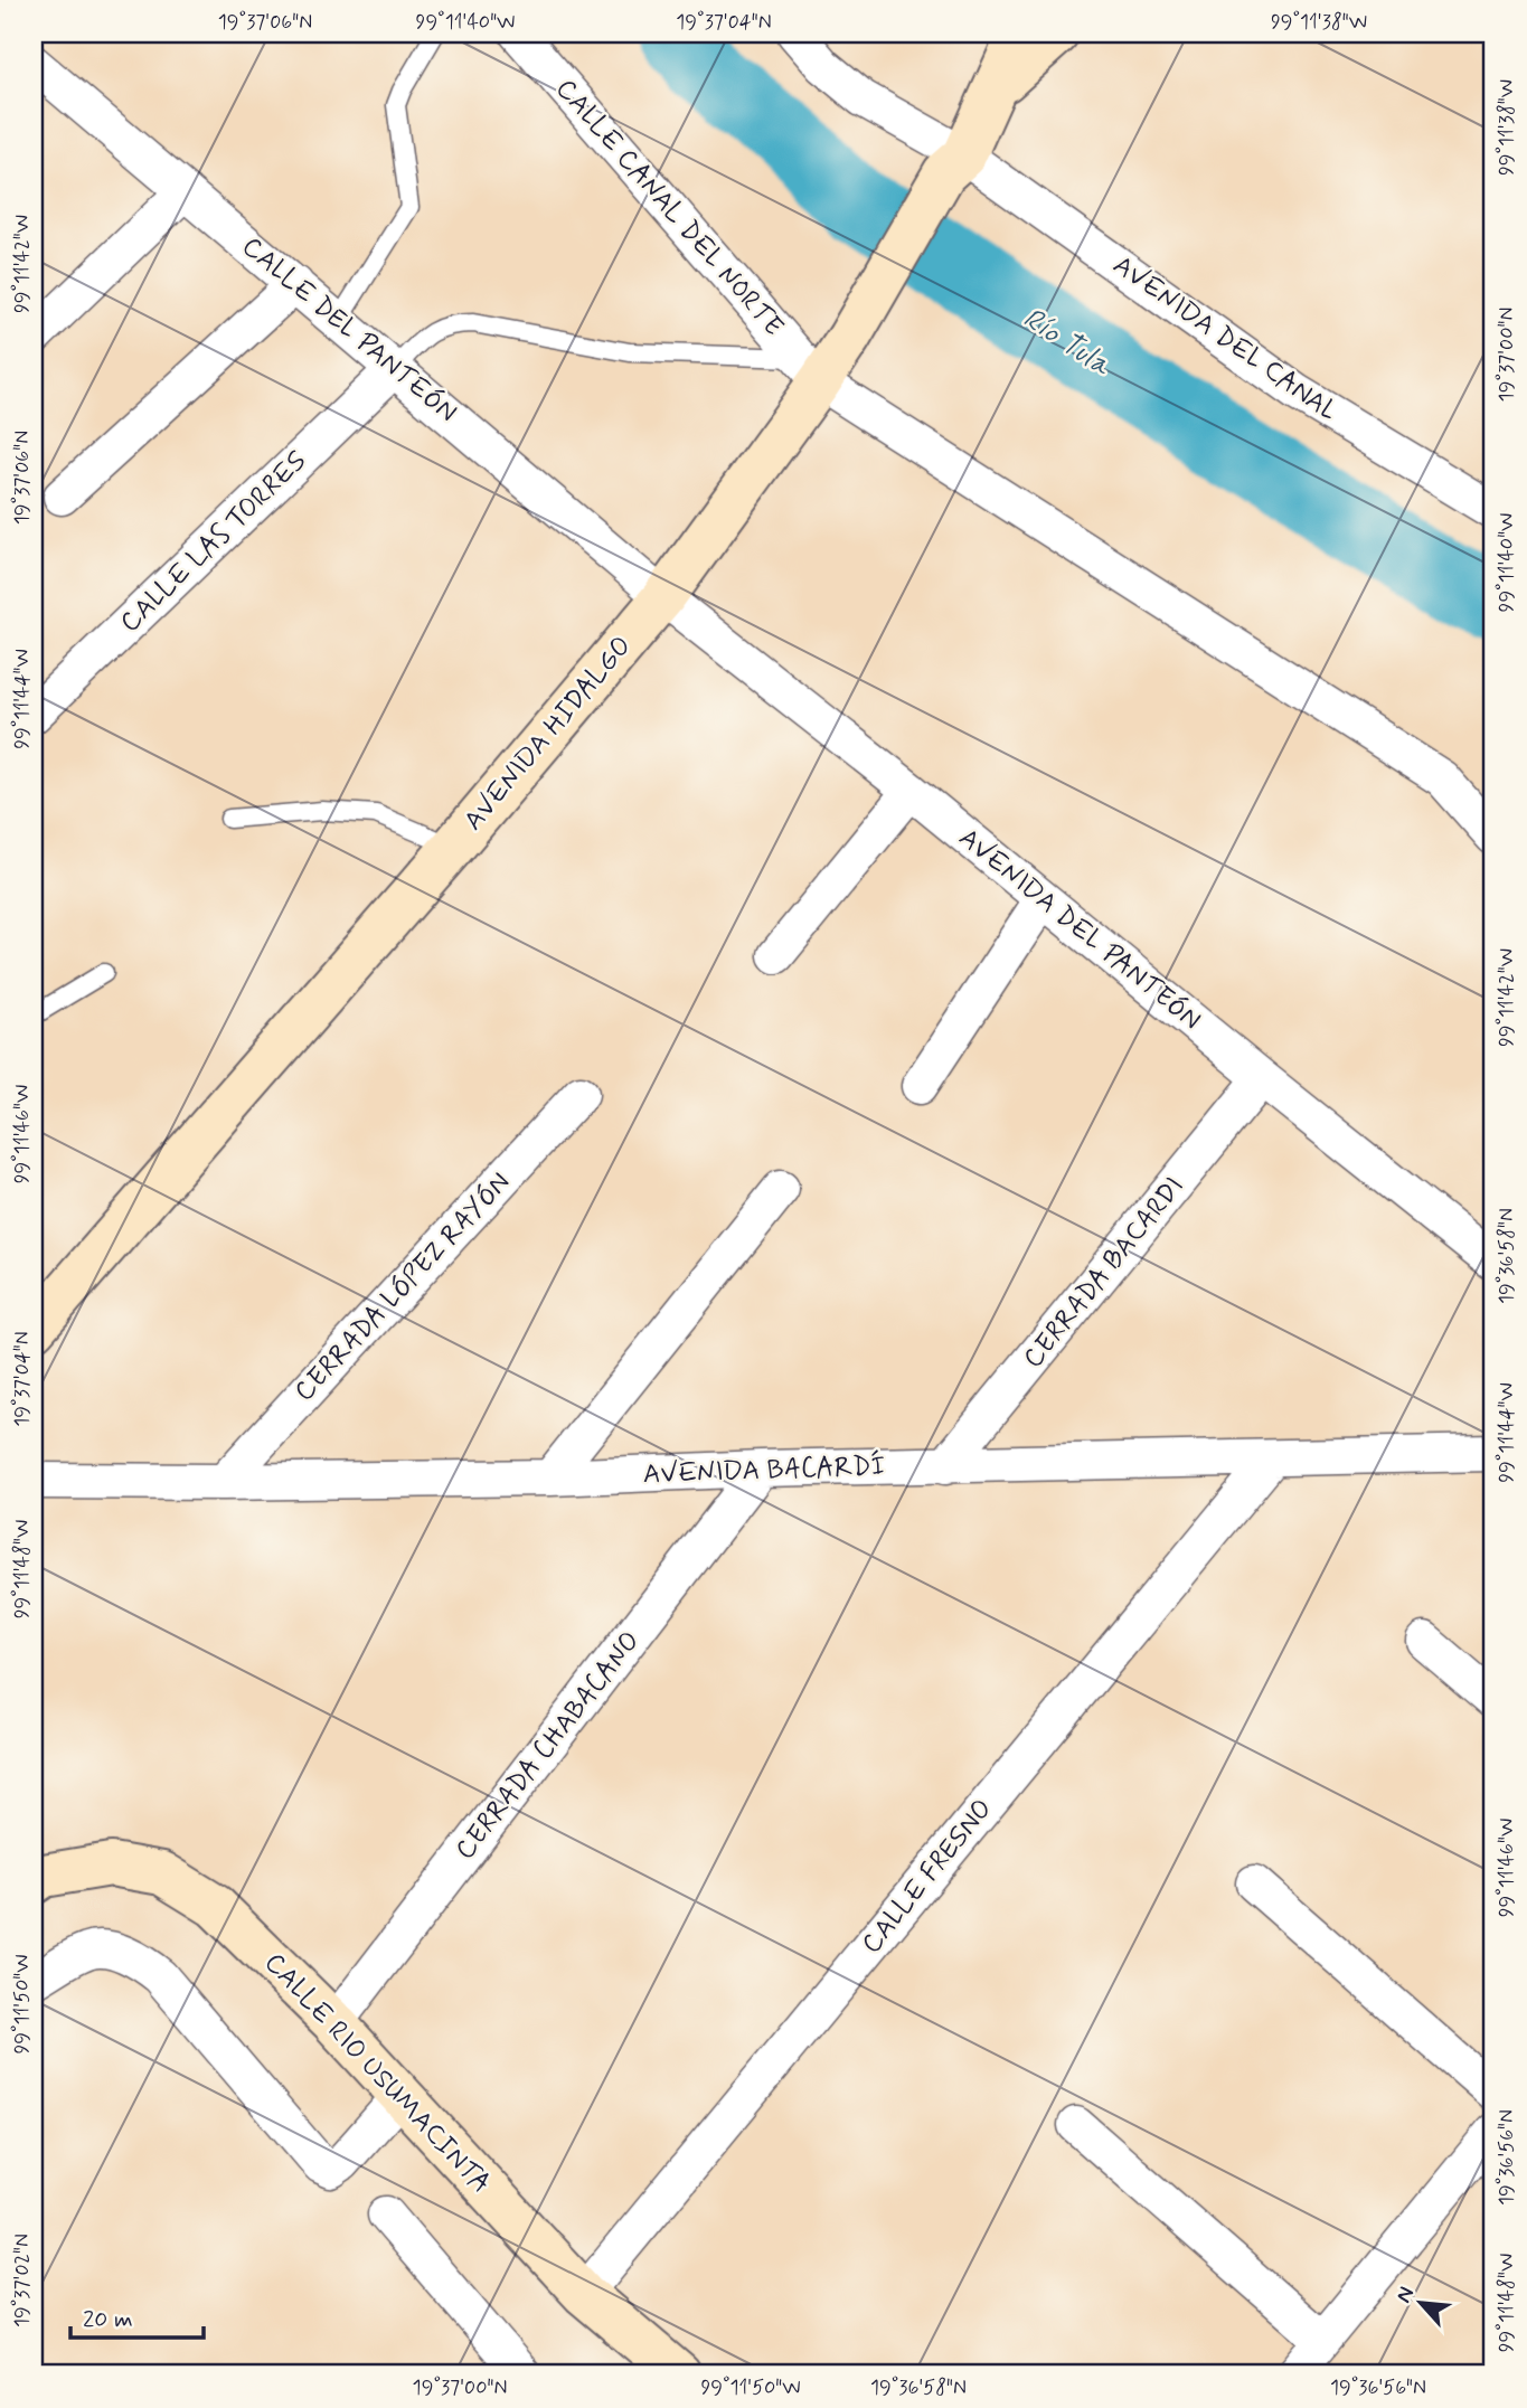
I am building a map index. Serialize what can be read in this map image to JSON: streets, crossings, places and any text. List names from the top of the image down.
{
  "streets": {
    "main road": ["AVENIDA HIDALGO", "CALLE RIO USUMACINTA"],
    "street": [
      "CALLE CANAL DEL NORTE",
      "CALLE DEL PANTEÓN",
      "AVENIDA DEL CANAL",
      "CALLE LAS TORRES",
      "AVENIDA DEL PANTEÓN",
      "CERRADA BACARDI",
      "CERRADA LÓPEZ RAYÓN",
      "AVENIDA BACARDÍ",
      "CERRADA CHABACANO",
      "CALLE FRESNO"
    ]
  },
  "crossings": [
    ["CALLE CANAL DEL NORTE", "AVENIDA HIDALGO"],
    ["CALLE DEL PANTEÓN", "CALLE LAS TORRES"],
    ["CALLE DEL PANTEÓN", "AVENIDA HIDALGO"],
    ["CALLE DEL PANTEÓN", "AVENIDA DEL PANTEÓN"],
    ["AVENIDA DEL CANAL", "AVENIDA HIDALGO"],
    ["AVENIDA HIDALGO", "AVENIDA DEL PANTEÓN"],
    ["AVENIDA DEL PANTEÓN", "CERRADA BACARDI"],
    ["CERRADA BACARDI", "AVENIDA BACARDÍ"],
    ["CERRADA LÓPEZ RAYÓN", "AVENIDA BACARDÍ"],
    ["AVENIDA BACARDÍ", "CERRADA CHABACANO"],
    ["AVENIDA BACARDÍ", "CALLE FRESNO"],
    ["CERRADA CHABACANO", "CALLE RIO USUMACINTA"],
    ["CALLE FRESNO", "CALLE RIO USUMACINTA"]
  ],
  "water": ["Río Tula"],
  "scale_bar": "20 m",
  "north": "top left",
  "coordinates": [
    "19°37'06\"N",
    "99°11'40\"W",
    "19°37'04\"N",
    "99°11'38\"W",
    "99°11'42\"W",
    "19°37'00\"N",
    "99°11'44\"W",
    "99°11'46\"W",
    "19°36'58\"N",
    "99°11'48\"W",
    "99°11'50\"W",
    "19°36'56\"N",
    "19°37'02\"N"
  ]
}
